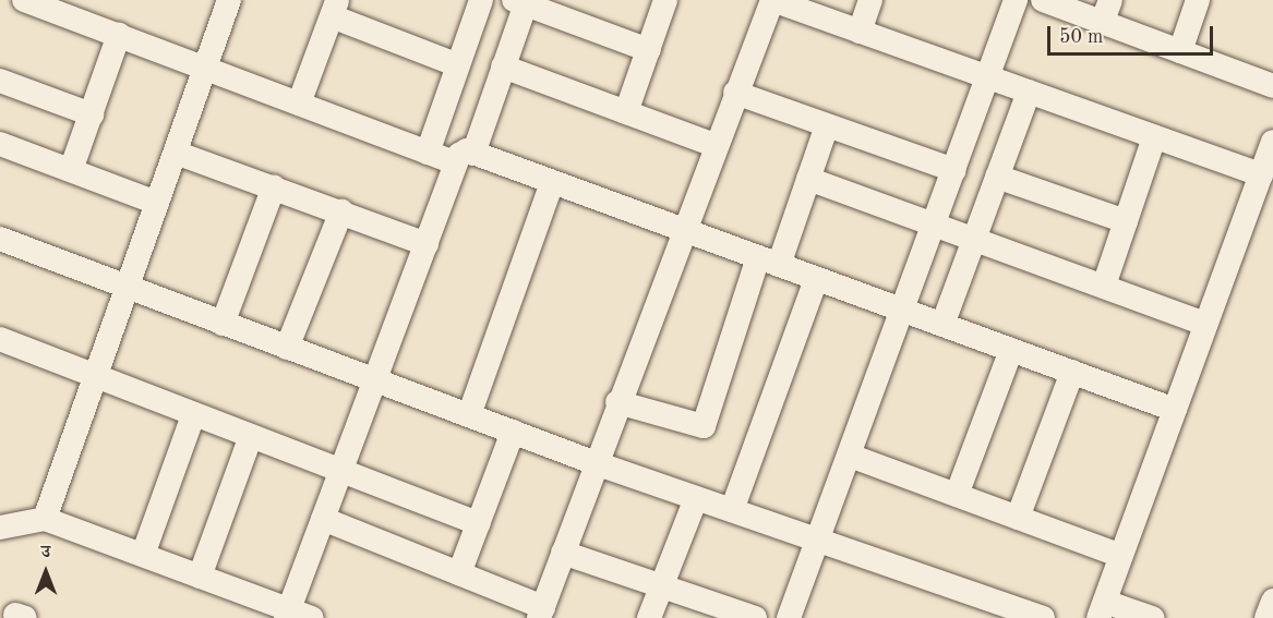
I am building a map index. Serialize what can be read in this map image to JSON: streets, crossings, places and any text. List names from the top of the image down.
{
  "scale_bar": "50 m",
  "north": "top"
}
